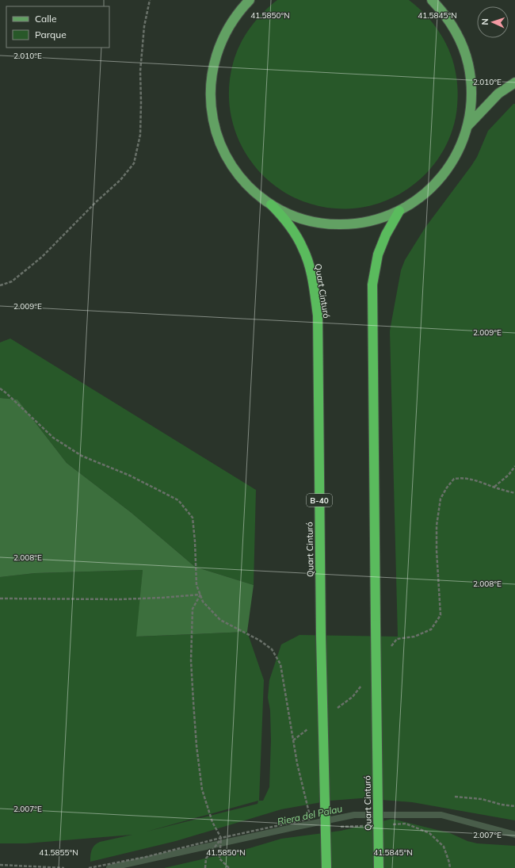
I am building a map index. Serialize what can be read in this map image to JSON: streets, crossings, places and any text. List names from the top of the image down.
{
  "streets": {
    "highway": ["Quart Cinturó", "B-40"]
  },
  "water": ["Riera del Palau"],
  "legend": ["Calle", "Parque"],
  "north": "left",
  "coordinates": [
    "41.5850°N",
    "41.5845°N",
    "2.010°E",
    "2.009°E",
    "2.008°E",
    "2.007°E",
    "41.5855°N"
  ]
}
